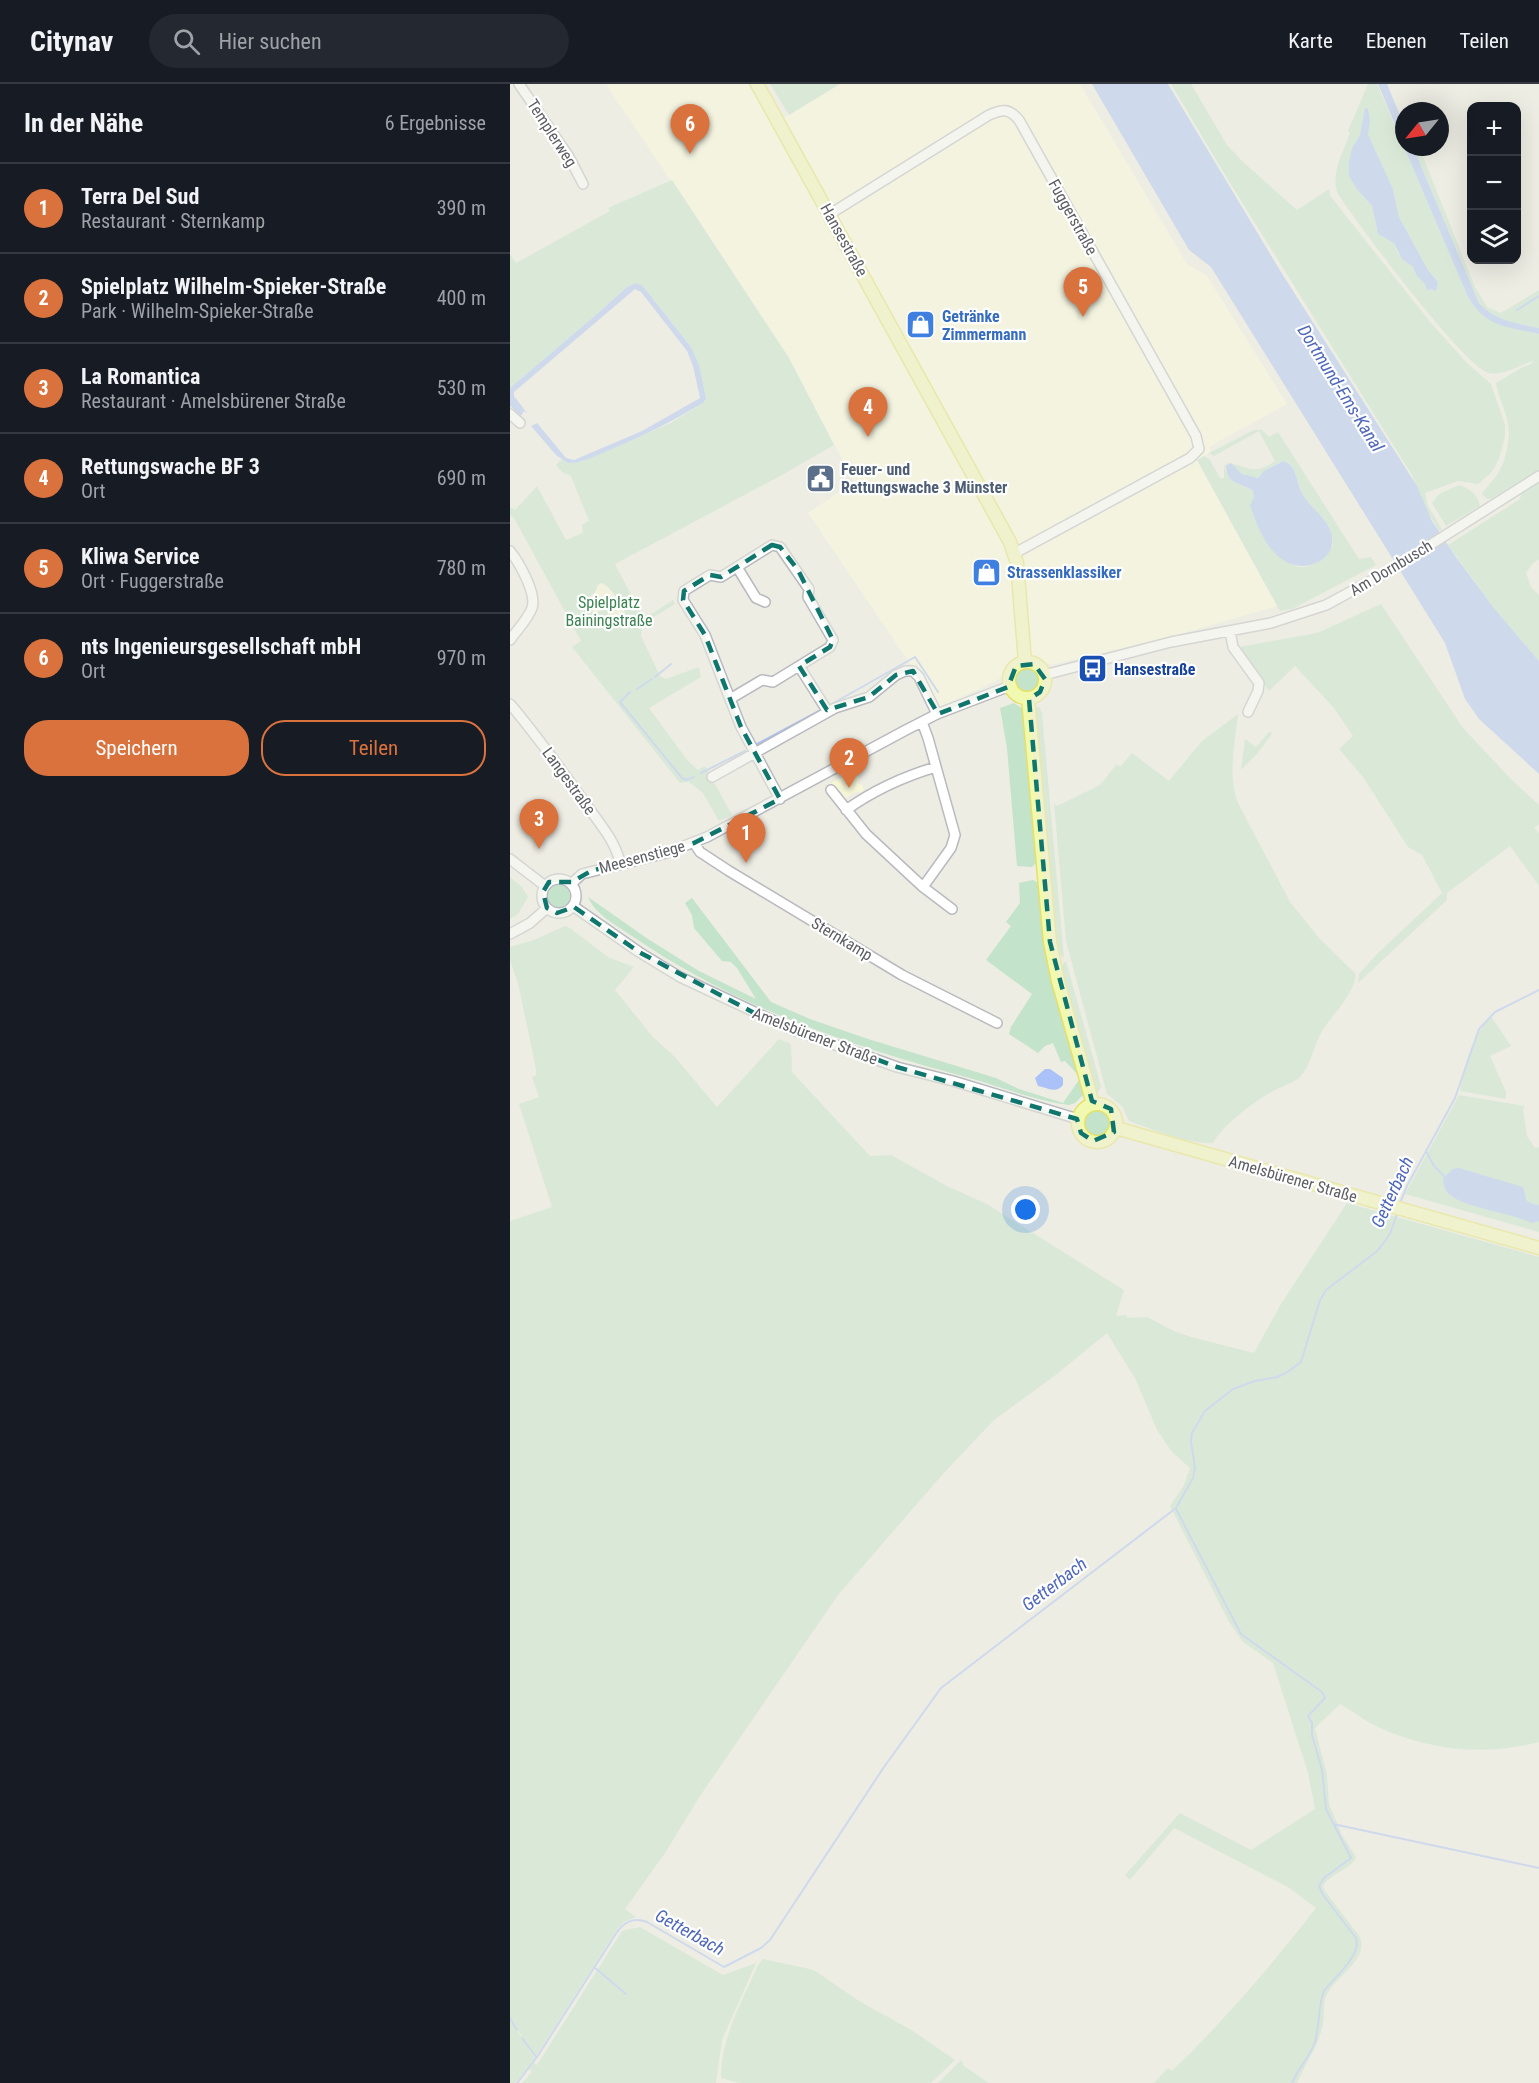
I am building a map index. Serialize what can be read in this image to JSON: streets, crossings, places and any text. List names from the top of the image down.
{
  "streets": {
    "main road": ["Hansestraße", "Amelsbürener Straße"],
    "street": [
      "Templerweg",
      "Fuggerstraße",
      "Am Dornbusch",
      "Langestraße",
      "Meesenstiege",
      "Sternkamp"
    ]
  },
  "crossings": [
    ["Fuggerstraße", "Hansestraße"],
    ["Hansestraße", "Am Dornbusch"],
    ["Hansestraße", "Meesenstiege"],
    ["Am Dornbusch", "Meesenstiege"],
    ["Langestraße", "Meesenstiege"],
    ["Meesenstiege", "Sternkamp"],
    ["Meesenstiege", "Amelsbürener Straße"]
  ],
  "water": ["Dortmund-Ems-Kanal", "Getterbach"],
  "parks": ["Spielplatz Bainingstraße"],
  "places": {
    "shop": ["Getränke Zimmermann", "Strassenklassiker"],
    "public building": ["Feuer- und Rettungswache 3 Münster"],
    "bus stop": ["Hansestraße"]
  },
  "north": "bottom left",
  "page": {
    "header": "Citynav",
    "search": "Hier suchen",
    "nav": ["Karte", "Ebenen", "Teilen"],
    "heading": ["In der Nähe", "6 Ergebnisse"],
    "map_buttons": ["+", "−"],
    "pins": [
      "6",
      "5",
      "4",
      "2",
      "3",
      "1"
    ],
    "list": [
      {
        "mark": "1",
        "name": "Terra Del Sud",
        "note": "Restaurant · Sternkamp",
        "value": "390 m"
      },
      {
        "mark": "2",
        "name": "Spielplatz Wilhelm-Spieker-Straße",
        "note": "Park · Wilhelm-Spieker-Straße",
        "value": "400 m"
      },
      {
        "mark": "3",
        "name": "La Romantica",
        "note": "Restaurant · Amelsbürener Straße",
        "value": "530 m"
      },
      {
        "mark": "4",
        "name": "Rettungswache BF 3",
        "note": "Ort",
        "value": "690 m"
      },
      {
        "mark": "5",
        "name": "Kliwa Service",
        "note": "Ort · Fuggerstraße",
        "value": "780 m"
      },
      {
        "mark": "6",
        "name": "nts Ingenieursgesellschaft mbH",
        "note": "Ort",
        "value": "970 m"
      }
    ],
    "buttons": ["Speichern", "Teilen"]
  }
}
